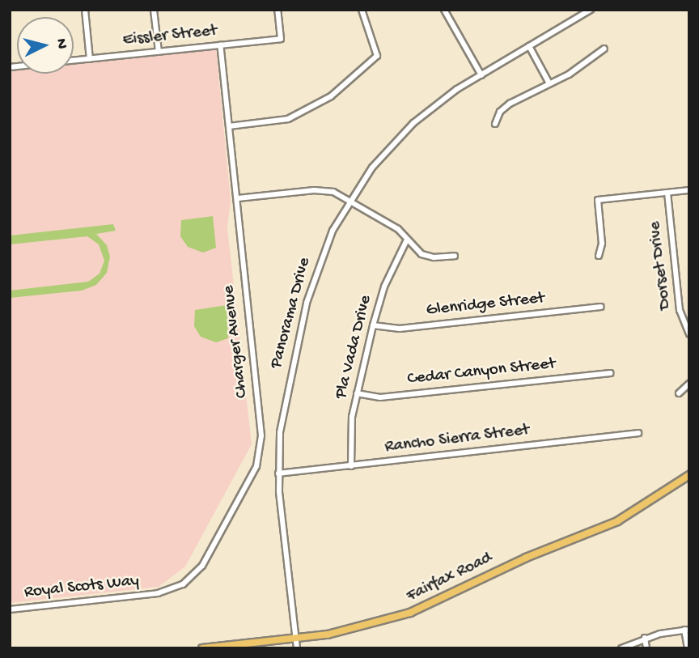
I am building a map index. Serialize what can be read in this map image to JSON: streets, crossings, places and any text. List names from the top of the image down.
{
  "streets": {
    "main road": ["Fairfax Road"],
    "street": [
      "Eissler Street",
      "Dorset Drive",
      "Glenridge Street",
      "Panorama Drive",
      "Charger Avenue",
      "Pla Vada Drive",
      "Cedar Canyon Street",
      "Rancho Sierra Street",
      "Royal Scots Way"
    ]
  },
  "crossings": [
    ["Eissler Street", "Charger Avenue"],
    ["Glenridge Street", "Pla Vada Drive"],
    ["Panorama Drive", "Rancho Sierra Street"],
    ["Panorama Drive", "Fairfax Road"],
    ["Charger Avenue", "Royal Scots Way"],
    ["Pla Vada Drive", "Cedar Canyon Street"],
    ["Pla Vada Drive", "Rancho Sierra Street"]
  ],
  "north": "right"
}
